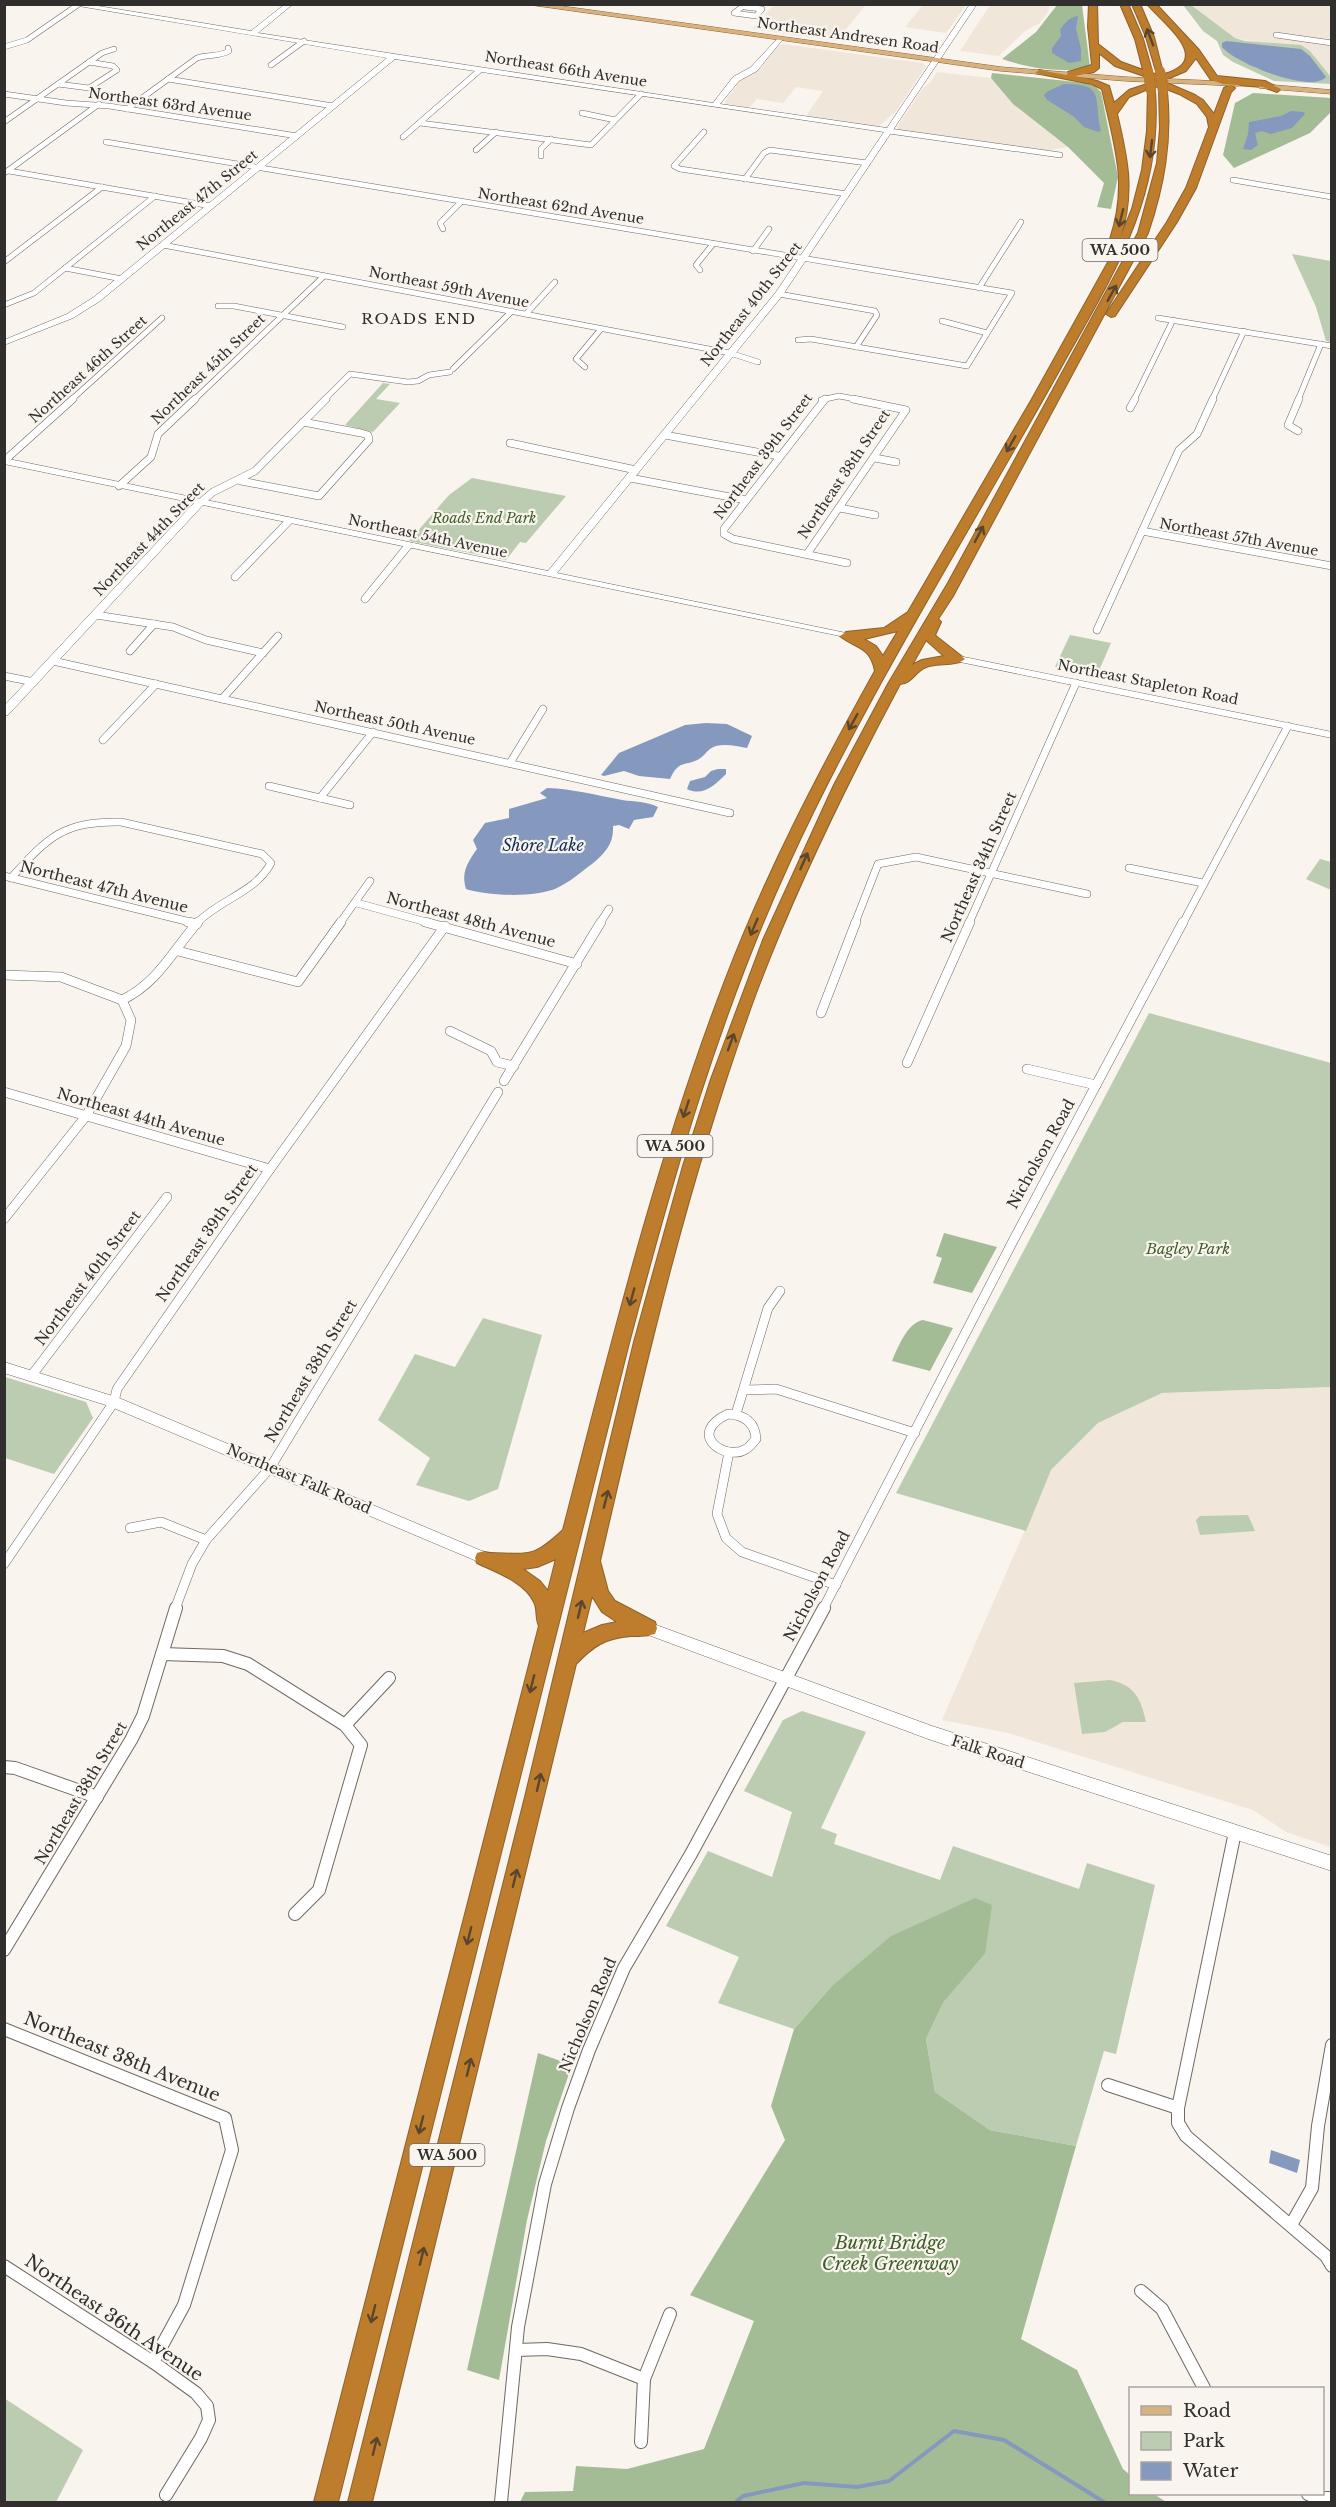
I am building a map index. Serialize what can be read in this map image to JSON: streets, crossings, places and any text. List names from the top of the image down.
{
  "streets": {
    "highway": ["WA 500"],
    "main road": ["Northeast Andresen Road"],
    "street": [
      "Northeast 66th Avenue",
      "Northeast 63rd Avenue",
      "Northeast 47th Street",
      "Northeast 62nd Avenue",
      "Northeast 59th Avenue",
      "Northeast 40th Street",
      "Northeast 46th Street",
      "Northeast 45th Street",
      "Northeast 39th Street",
      "Northeast 38th Street",
      "Northeast 54th Avenue",
      "Northeast 57th Avenue",
      "Northeast 44th Street",
      "Northeast Stapleton Road",
      "Northeast 50th Avenue",
      "Northeast 34th Street",
      "Northeast 47th Avenue",
      "Northeast 48th Avenue",
      "Northeast 44th Avenue",
      "Nicholson Road",
      "Northeast Falk Road",
      "Falk Road",
      "Northeast 38th Avenue",
      "Northeast 36th Avenue"
    ]
  },
  "crossings": [
    ["Northeast Andresen Road", "WA 500"],
    ["Northeast Andresen Road", "Northeast 40th Street"],
    ["Northeast 66th Avenue", "Northeast 47th Street"],
    ["Northeast 66th Avenue", "Northeast 40th Street"],
    ["Northeast 63rd Avenue", "Northeast 47th Street"],
    ["Northeast 47th Street", "Northeast 62nd Avenue"],
    ["Northeast 47th Street", "Northeast 59th Avenue"],
    ["Northeast 62nd Avenue", "Northeast 40th Street"],
    ["Northeast 59th Avenue", "Northeast 40th Street"],
    ["Northeast 59th Avenue", "Northeast 45th Street"],
    ["Northeast 59th Avenue", "Northeast 44th Street"],
    ["Northeast 40th Street", "Northeast 54th Avenue"],
    ["Northeast 40th Street", "Northeast Falk Road"],
    ["Northeast 46th Street", "Northeast 54th Avenue"],
    ["Northeast 45th Street", "Northeast 54th Avenue"],
    ["Northeast 39th Street", "Northeast 38th Street"],
    ["Northeast 39th Street", "Northeast 48th Avenue"],
    ["Northeast 39th Street", "Northeast 44th Avenue"],
    ["Northeast 39th Street", "Northeast Falk Road"],
    ["Northeast 38th Street", "Northeast Falk Road"],
    ["Northeast 54th Avenue", "Northeast 44th Street"],
    ["Northeast 44th Street", "Northeast 50th Avenue"],
    ["Northeast Stapleton Road", "Northeast 34th Street"],
    ["Northeast Stapleton Road", "Nicholson Road"],
    ["Nicholson Road", "Falk Road"],
    ["Northeast 38th Avenue", "Northeast 36th Avenue"]
  ],
  "districts": ["ROADS END"],
  "water": ["Shore Lake"],
  "parks": ["Roads End Park", "Bagley Park", "Burnt Bridge Creek Greenway"],
  "legend": ["Road", "Park", "Water"]
}
